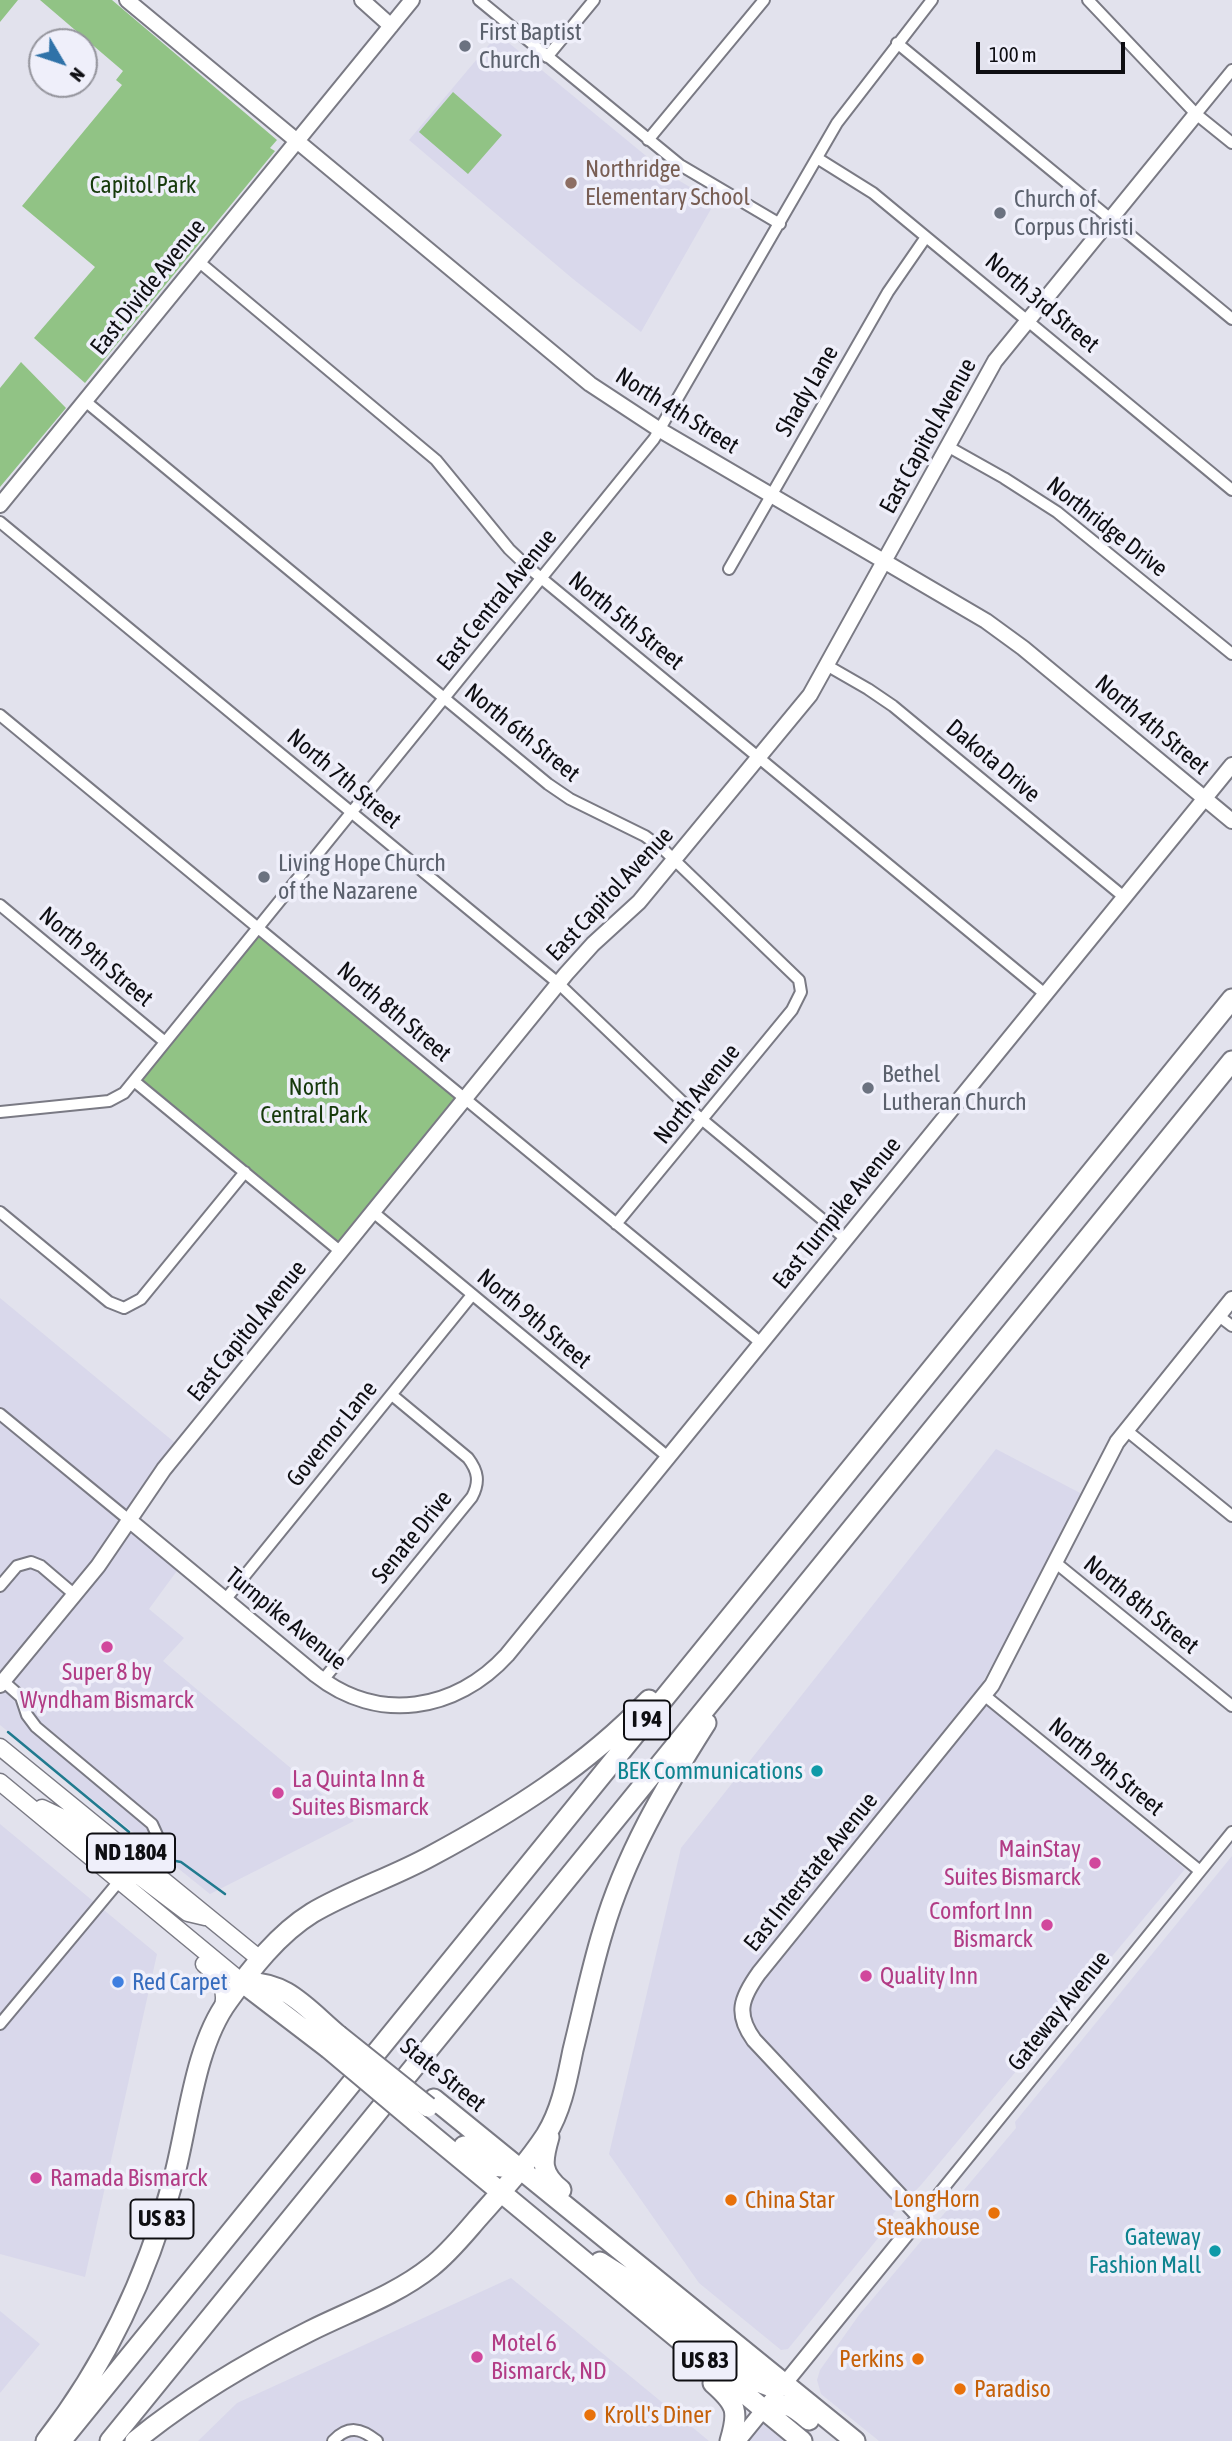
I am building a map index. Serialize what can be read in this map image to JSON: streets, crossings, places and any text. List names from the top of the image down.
{
  "streets": {
    "highway": [
      "I 94",
      "ND 1804",
      "State Street",
      "US 83"
    ],
    "street": [
      "East Divide Avenue",
      "North 3rd Street",
      "Shady Lane",
      "North 4th Street",
      "East Capitol Avenue",
      "Northridge Drive",
      "East Central Avenue",
      "North 5th Street",
      "North 6th Street",
      "Dakota Drive",
      "North 7th Street",
      "North 9th Street",
      "North 8th Street",
      "North Avenue",
      "East Turnpike Avenue",
      "Governor Lane",
      "Senate Drive",
      "Turnpike Avenue",
      "East Interstate Avenue",
      "Gateway Avenue"
    ]
  },
  "crossings": [
    ["East Divide Avenue", "North 4th Street"],
    ["East Divide Avenue", "North 5th Street"],
    ["East Divide Avenue", "North 6th Street"],
    ["North 3rd Street", "Shady Lane"],
    ["North 3rd Street", "East Capitol Avenue"],
    ["North 3rd Street", "East Central Avenue"],
    ["Shady Lane", "North 4th Street"],
    ["North 4th Street", "East Capitol Avenue"],
    ["North 4th Street", "East Central Avenue"],
    ["North 4th Street", "East Turnpike Avenue"],
    ["East Capitol Avenue", "Northridge Drive"],
    ["East Capitol Avenue", "North 5th Street"],
    ["East Capitol Avenue", "North 6th Street"],
    ["East Capitol Avenue", "Dakota Drive"],
    ["East Capitol Avenue", "North 7th Street"],
    ["East Capitol Avenue", "North 9th Street"],
    ["East Capitol Avenue", "North 8th Street"],
    ["East Capitol Avenue", "Turnpike Avenue"],
    ["East Central Avenue", "North 5th Street"],
    ["East Central Avenue", "North 6th Street"],
    ["East Central Avenue", "North 7th Street"],
    ["East Central Avenue", "North 9th Street"],
    ["East Central Avenue", "North 8th Street"],
    ["North 5th Street", "East Turnpike Avenue"],
    ["North 6th Street", "North Avenue"],
    ["Dakota Drive", "East Turnpike Avenue"],
    ["North 7th Street", "North Avenue"],
    ["North 7th Street", "East Turnpike Avenue"],
    ["North 9th Street", "East Turnpike Avenue"],
    ["North 9th Street", "Governor Lane"],
    ["North 9th Street", "East Interstate Avenue"],
    ["North 9th Street", "Gateway Avenue"],
    ["North 8th Street", "North Avenue"],
    ["North 8th Street", "East Turnpike Avenue"],
    ["North 8th Street", "East Interstate Avenue"],
    ["East Turnpike Avenue", "Turnpike Avenue"],
    ["Governor Lane", "Senate Drive"],
    ["Governor Lane", "Turnpike Avenue"],
    ["Senate Drive", "Turnpike Avenue"],
    ["East Interstate Avenue", "Gateway Avenue"],
    ["State Street", "US 83"]
  ],
  "parks": ["Capitol Park", "North Central Park"],
  "places": [
    "First Baptist Church",
    "Northridge Elementary School",
    "Church of Corpus Christi",
    "Living Hope Church of the Nazarene",
    "Bethel Lutheran Church",
    "Super 8 by Wyndham Bismarck",
    "BEK Communications",
    "La Quinta Inn & Suites Bismarck",
    "MainStay Suites Bismarck",
    "Comfort Inn Bismarck",
    "Quality Inn",
    "Red Carpet",
    "Ramada Bismarck",
    "China Star",
    "LongHorn Steakhouse",
    "Gateway Fashion Mall",
    "Motel 6 Bismarck, ND",
    "Perkins",
    "Paradiso",
    "Kroll's Diner"
  ],
  "scale_bar": "100 m",
  "north": "bottom right"
}
